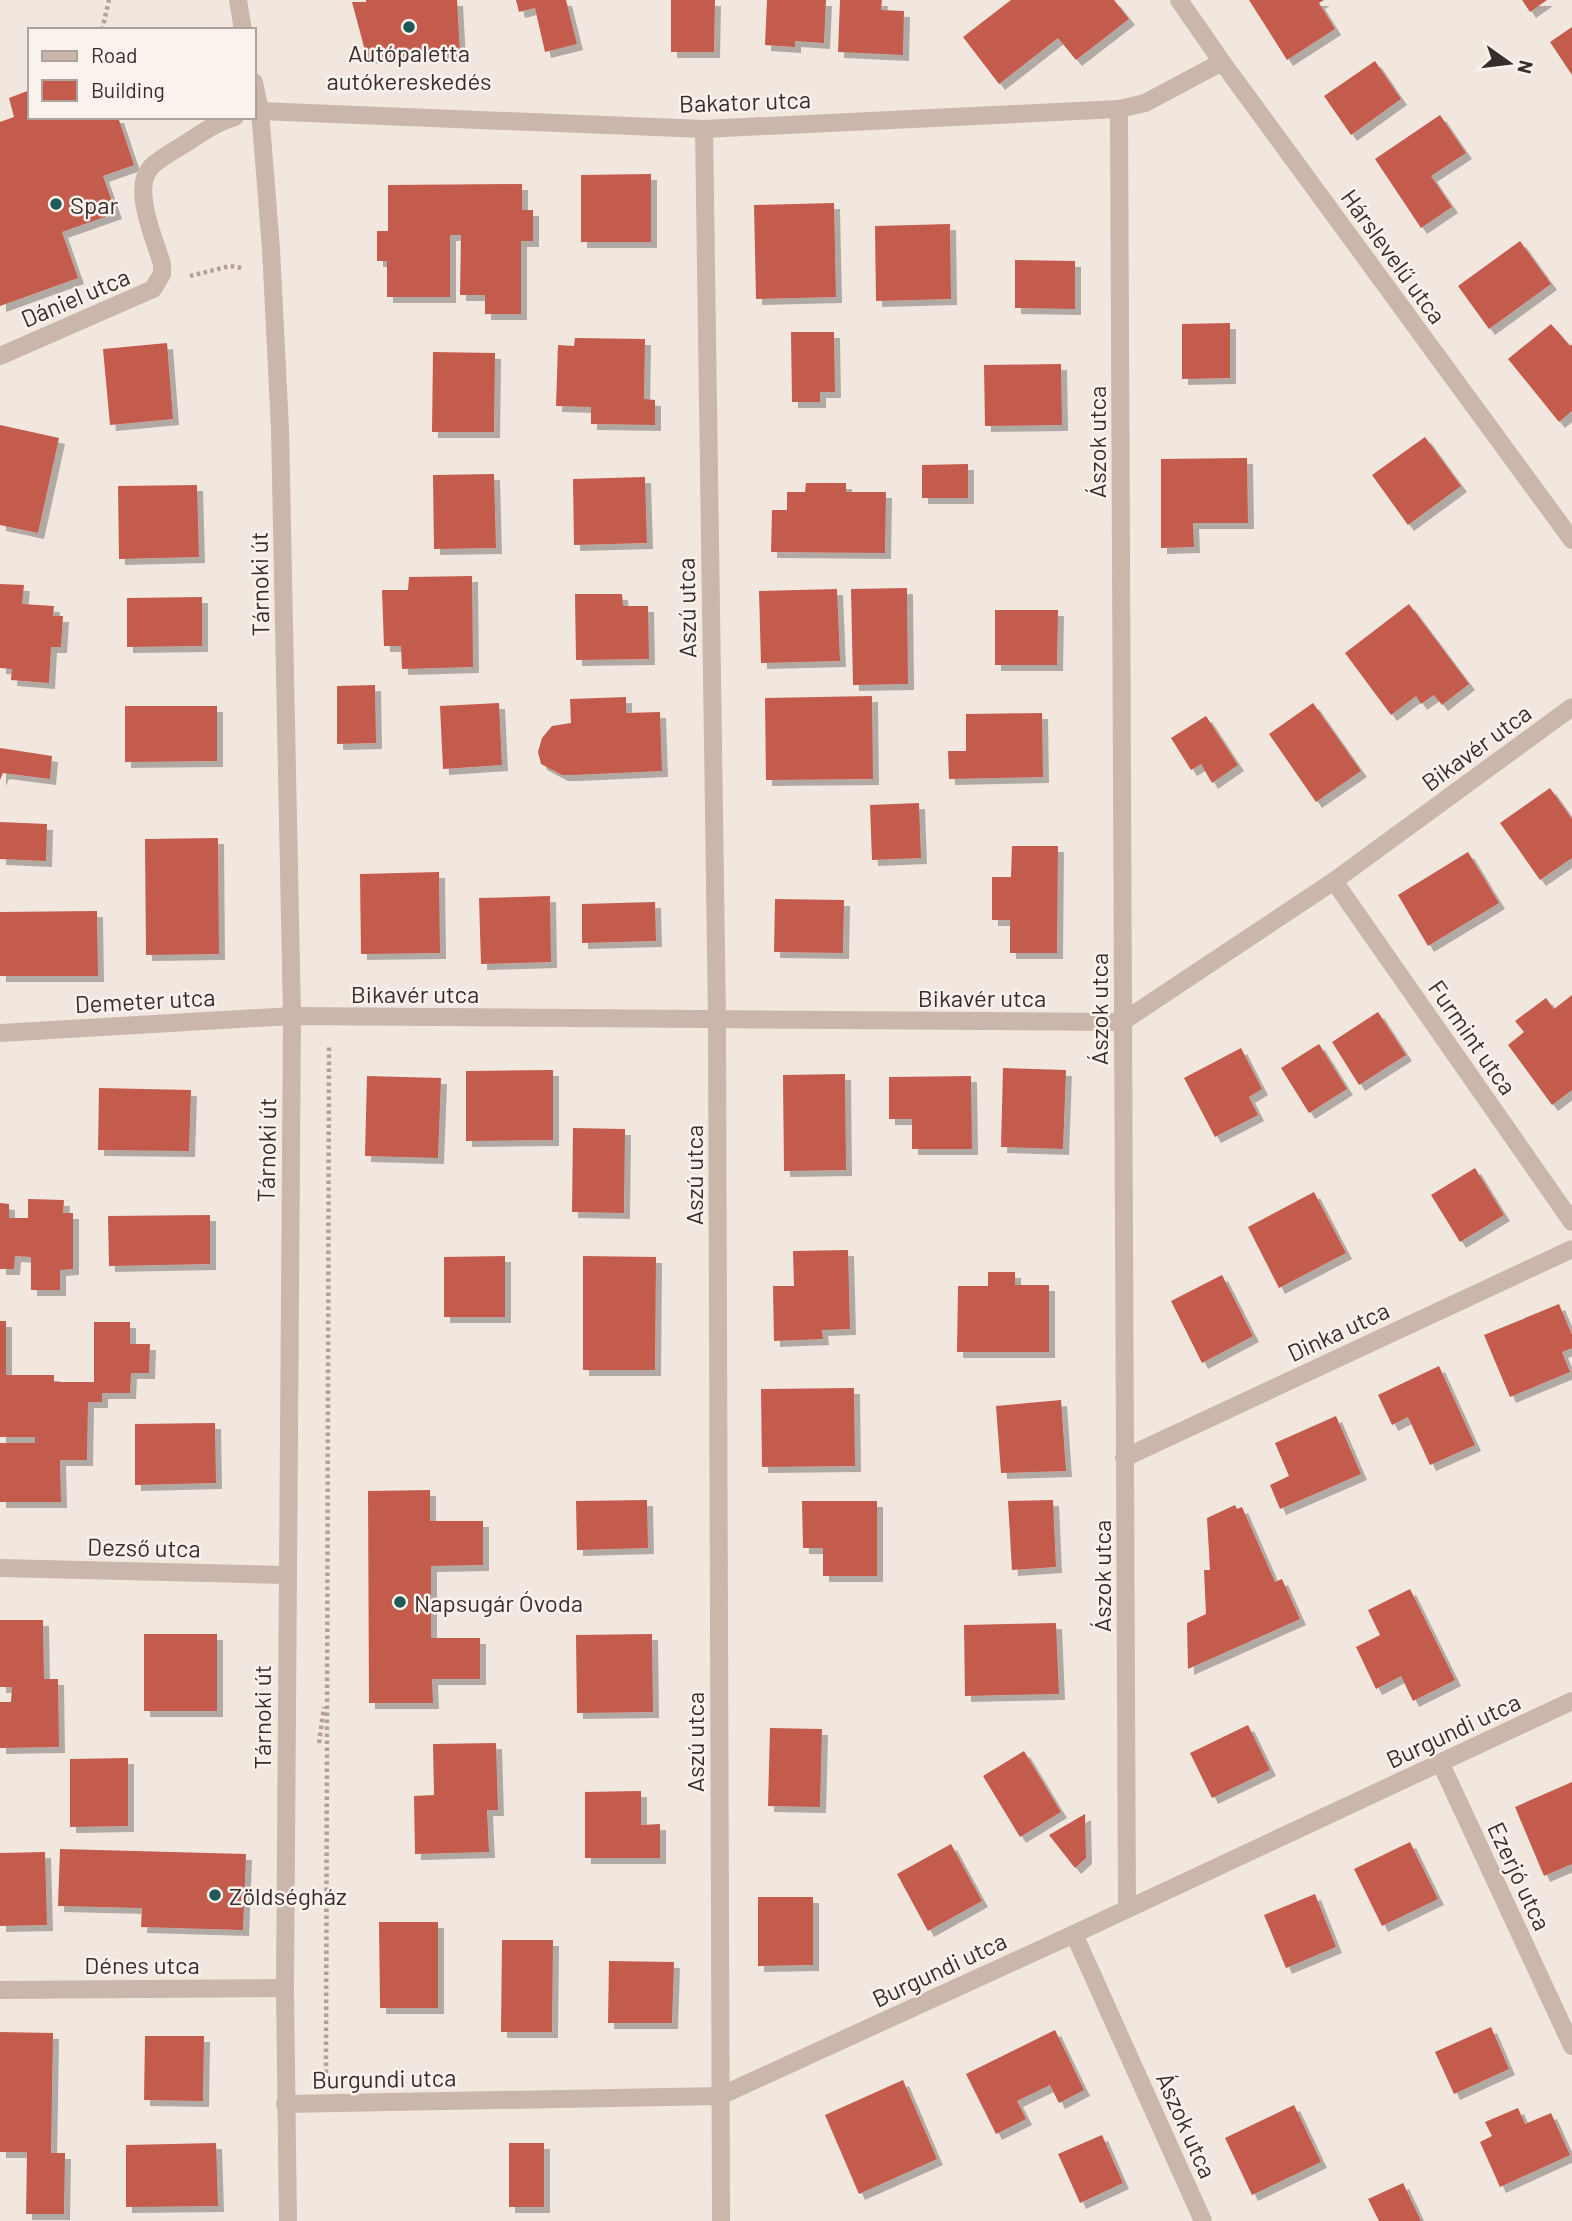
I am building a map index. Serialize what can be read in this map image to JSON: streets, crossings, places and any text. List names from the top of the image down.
{
  "streets": {
    "street": [
      "Bakator utca",
      "Hárslevelű utca",
      "Dániel utca",
      "Ászok utca",
      "Tárnoki út",
      "Aszú utca",
      "Bikavér utca",
      "Demeter utca",
      "Furmint utca",
      "Dinka utca",
      "Dezső utca",
      "Burgundi utca",
      "Ezerjó utca",
      "Dénes utca"
    ]
  },
  "crossings": [
    ["Bakator utca", "Hárslevelű utca"],
    ["Bakator utca", "Ászok utca"],
    ["Bakator utca", "Tárnoki út"],
    ["Bakator utca", "Aszú utca"],
    ["Ászok utca", "Bikavér utca"],
    ["Ászok utca", "Dinka utca"],
    ["Ászok utca", "Burgundi utca"],
    ["Tárnoki út", "Bikavér utca"],
    ["Tárnoki út", "Demeter utca"],
    ["Tárnoki út", "Dezső utca"],
    ["Tárnoki út", "Burgundi utca"],
    ["Tárnoki út", "Dénes utca"],
    ["Aszú utca", "Bikavér utca"],
    ["Aszú utca", "Burgundi utca"],
    ["Bikavér utca", "Demeter utca"],
    ["Bikavér utca", "Furmint utca"],
    ["Burgundi utca", "Ezerjó utca"]
  ],
  "places": [
    "Autópaletta autókereskedés",
    "Spar",
    "Napsugár Óvoda",
    "Zöldségház"
  ],
  "legend": ["Road", "Building"],
  "north": "right"
}
